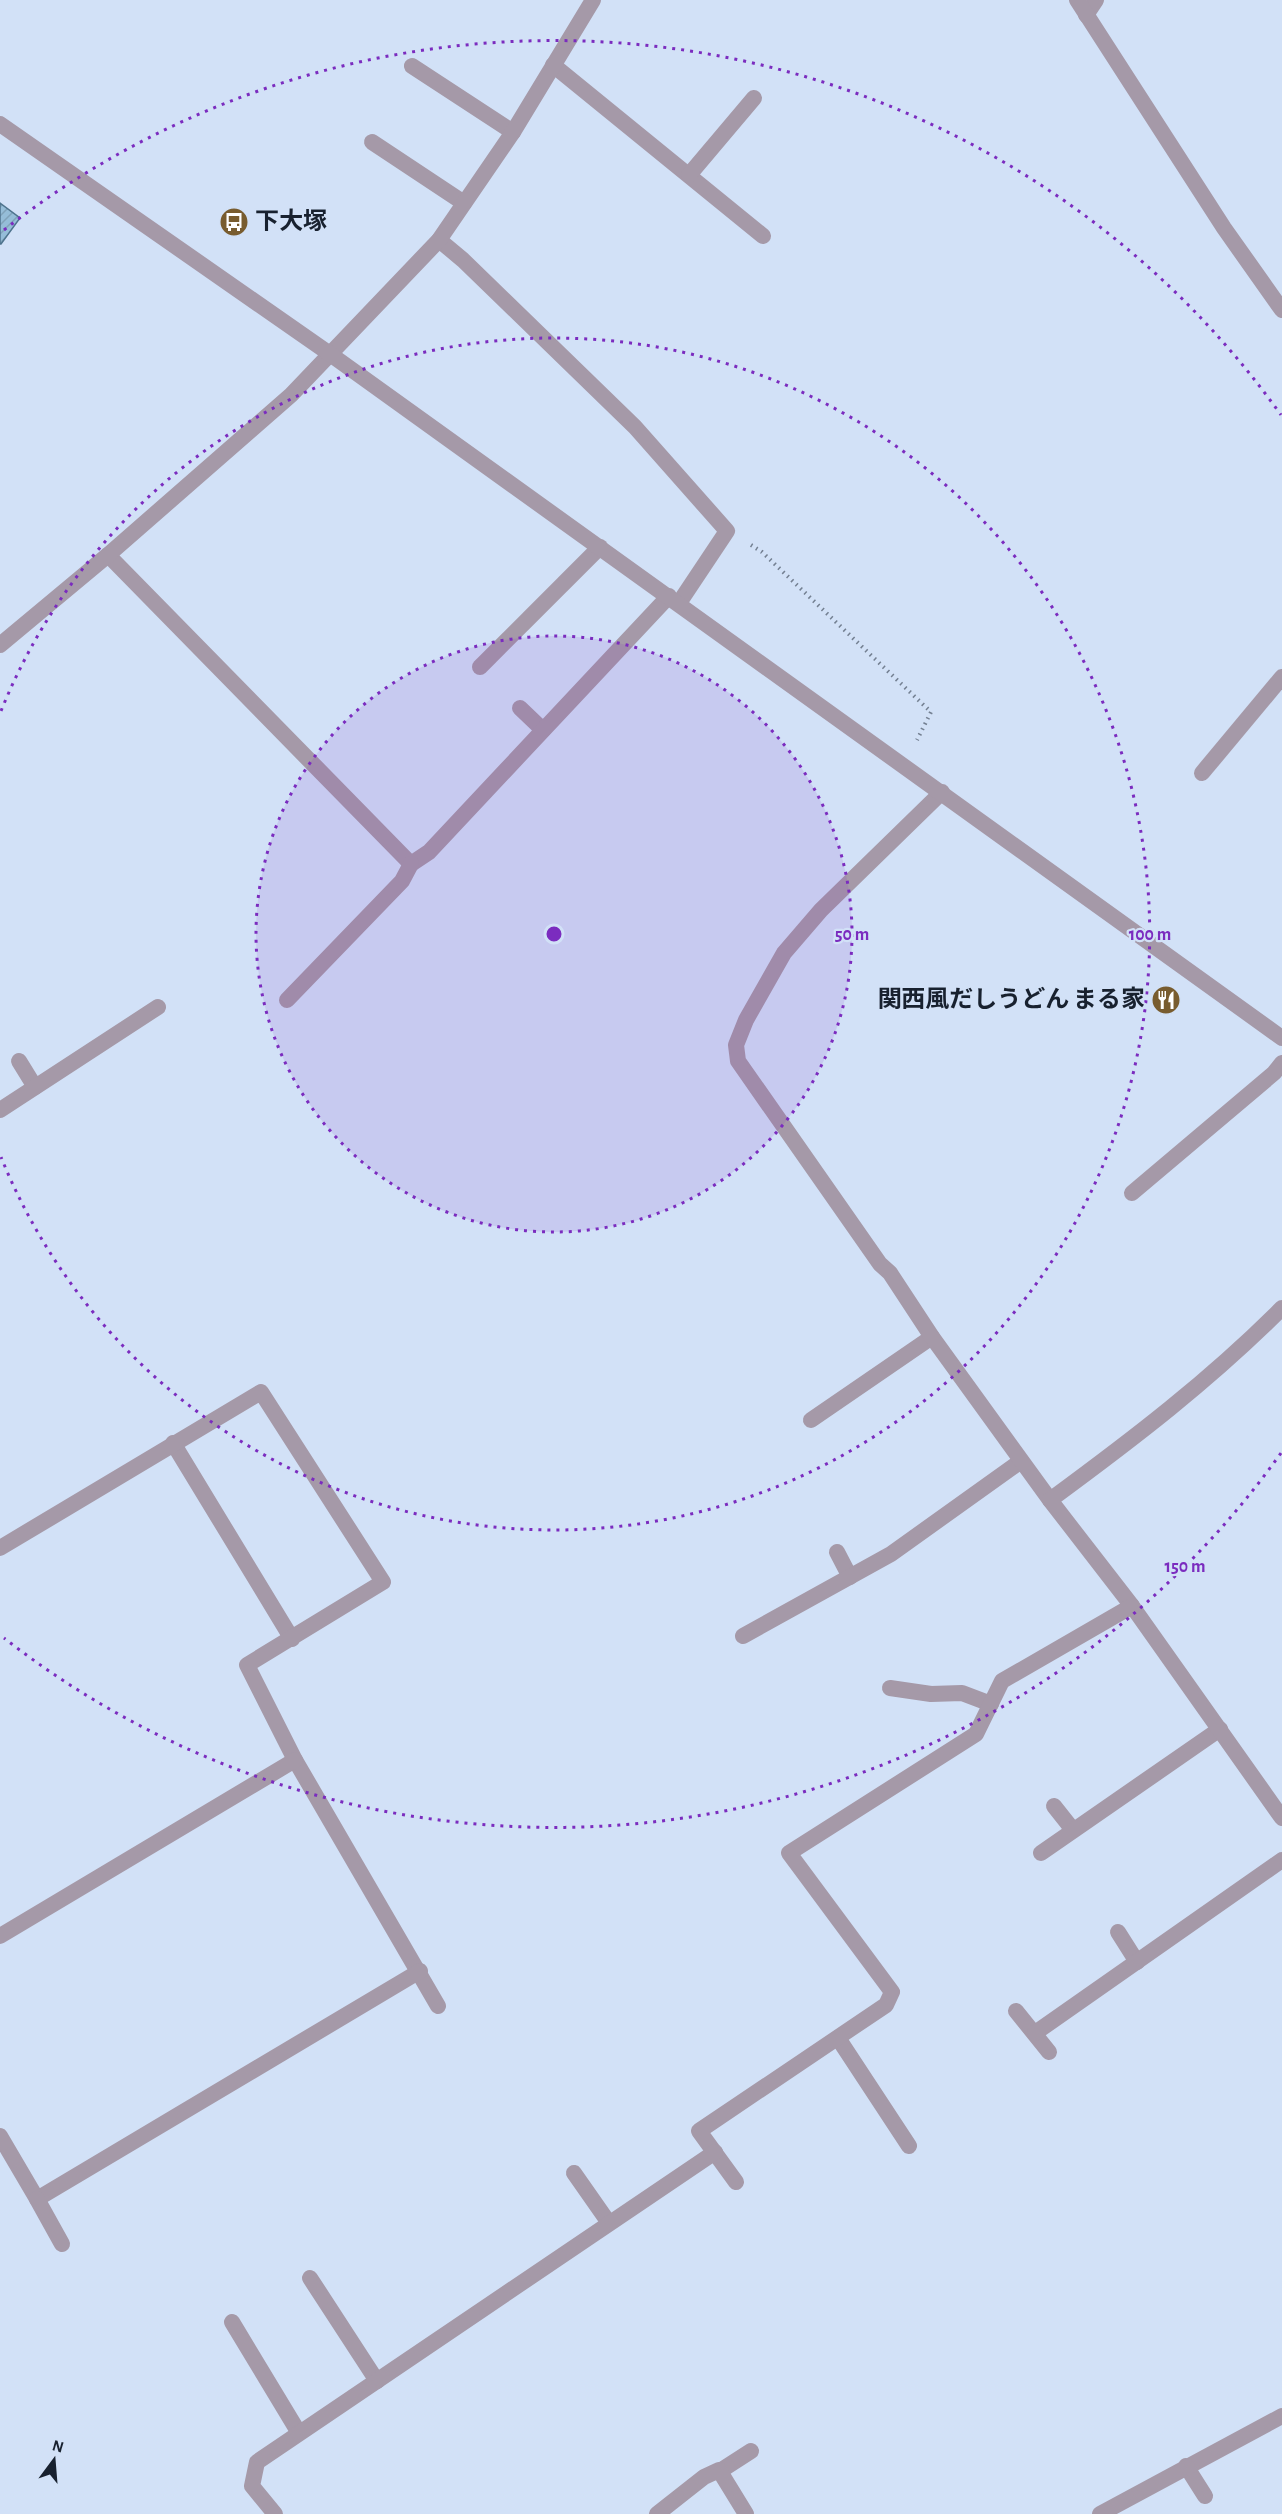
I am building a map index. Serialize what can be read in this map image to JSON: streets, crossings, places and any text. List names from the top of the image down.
{
  "places": {
    "bus stop": ["下大塚"],
    "restaurant": ["関西風だしうどん まる家"]
  },
  "north": "top",
  "rings": ["50 m", "100 m", "150 m"]
}
